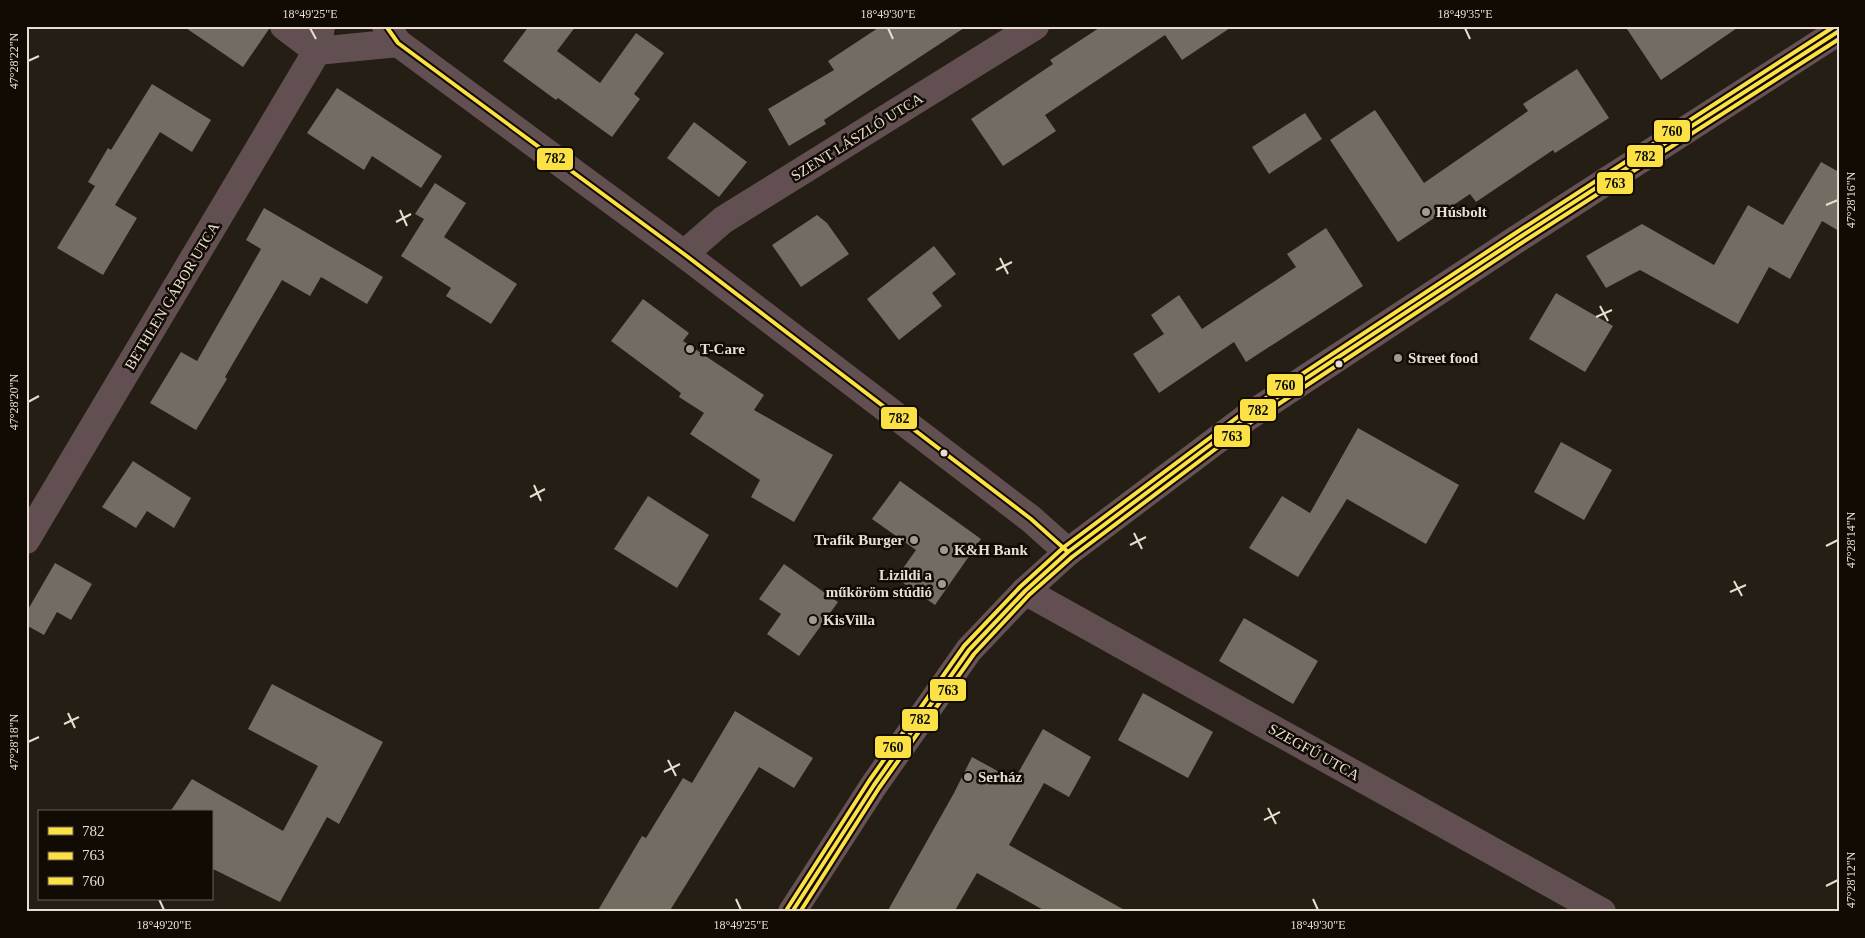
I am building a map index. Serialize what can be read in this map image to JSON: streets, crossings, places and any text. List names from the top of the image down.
{
  "streets": {
    "street": ["SZENT LÁSZLÓ UTCA", "BETHLEN GÁBOR UTCA", "SZEGFŰ UTCA"]
  },
  "places": [
    "Húsbolt",
    "T-Care",
    "Street food",
    "Trafik Burger",
    "K&H Bank",
    "Lizildi a műköröm stúdió",
    "KisVilla",
    "Serház"
  ],
  "lines": ["transit line 782", "transit line 760", "transit line 763"],
  "legend": ["782", "763", "760"],
  "coordinates": [
    "18°49'25\"E",
    "18°49'30\"E",
    "18°49'35\"E",
    "47°28'22\"N",
    "47°28'16\"N",
    "47°28'20\"N",
    "47°28'14\"N",
    "47°28'18\"N",
    "47°28'12\"N",
    "18°49'20\"E"
  ]
}
